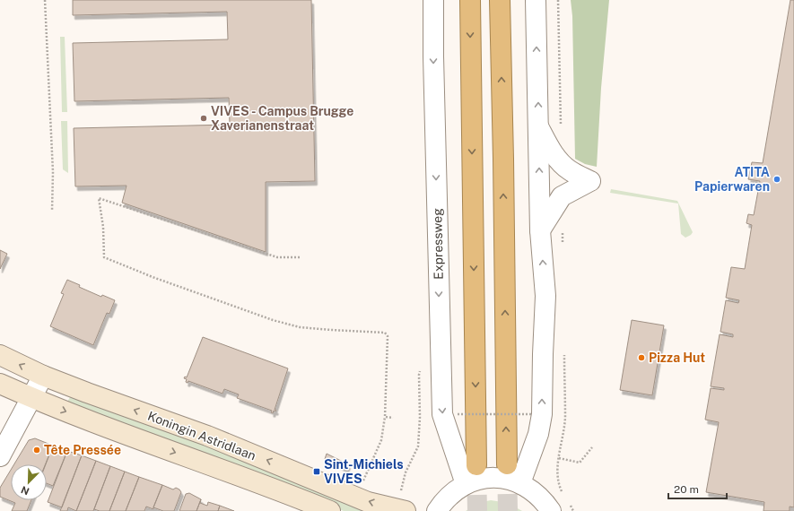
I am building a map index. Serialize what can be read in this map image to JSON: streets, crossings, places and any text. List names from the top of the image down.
{
  "streets": {
    "main road": ["Koningin Astridlaan"],
    "street": ["Expressweg"]
  },
  "places": {
    "other": [
      "VIVES - Campus Brugge Xaverianenstraat",
      "ATITA Papierwaren",
      "Pizza Hut",
      "Tête Pressée"
    ],
    "transit": ["Sint-Michiels VIVES"]
  },
  "scale_bar": "20 m",
  "north": "bottom left"
}
